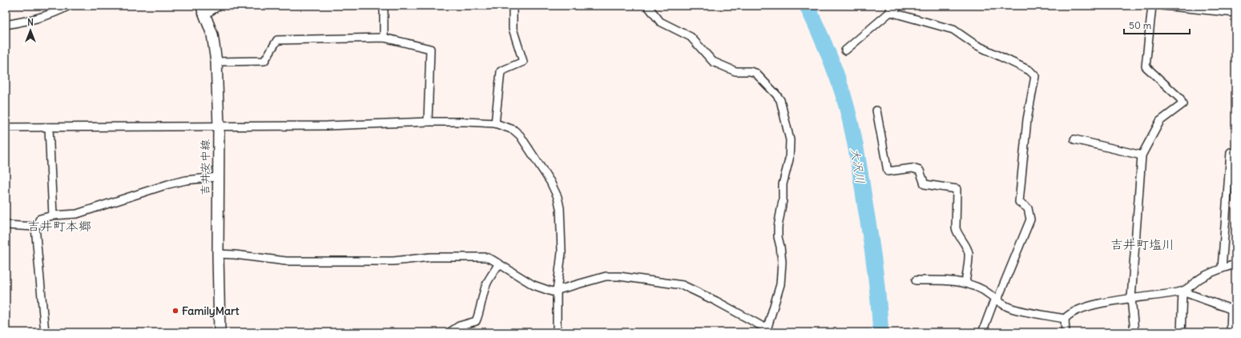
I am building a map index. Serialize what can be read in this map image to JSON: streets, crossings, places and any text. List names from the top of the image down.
{
  "streets": {
    "main road": ["吉井安中線"]
  },
  "districts": ["吉井町本郷", "吉井町塩川"],
  "water": ["大沢川"],
  "places": ["FamilyMart"],
  "scale_bar": "50 m",
  "north": "top"
}
